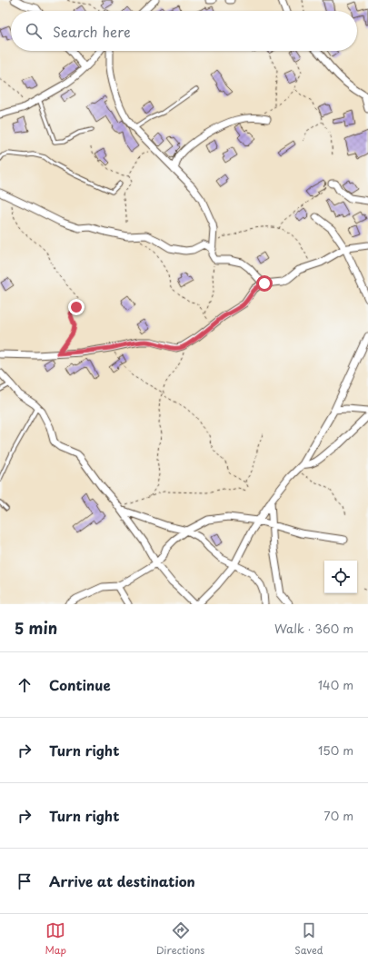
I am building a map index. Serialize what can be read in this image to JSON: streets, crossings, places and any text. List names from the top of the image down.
{
  "page": {
    "search": "Search here",
    "heading": ["5 min", "Walk · 360 m"],
    "list": [
      ["Continue", "140 m"],
      ["Turn right", "150 m"],
      ["Turn right", "70 m"],
      "Arrive at destination"
    ],
    "nav": ["Map", "Directions", "Saved"]
  }
}
